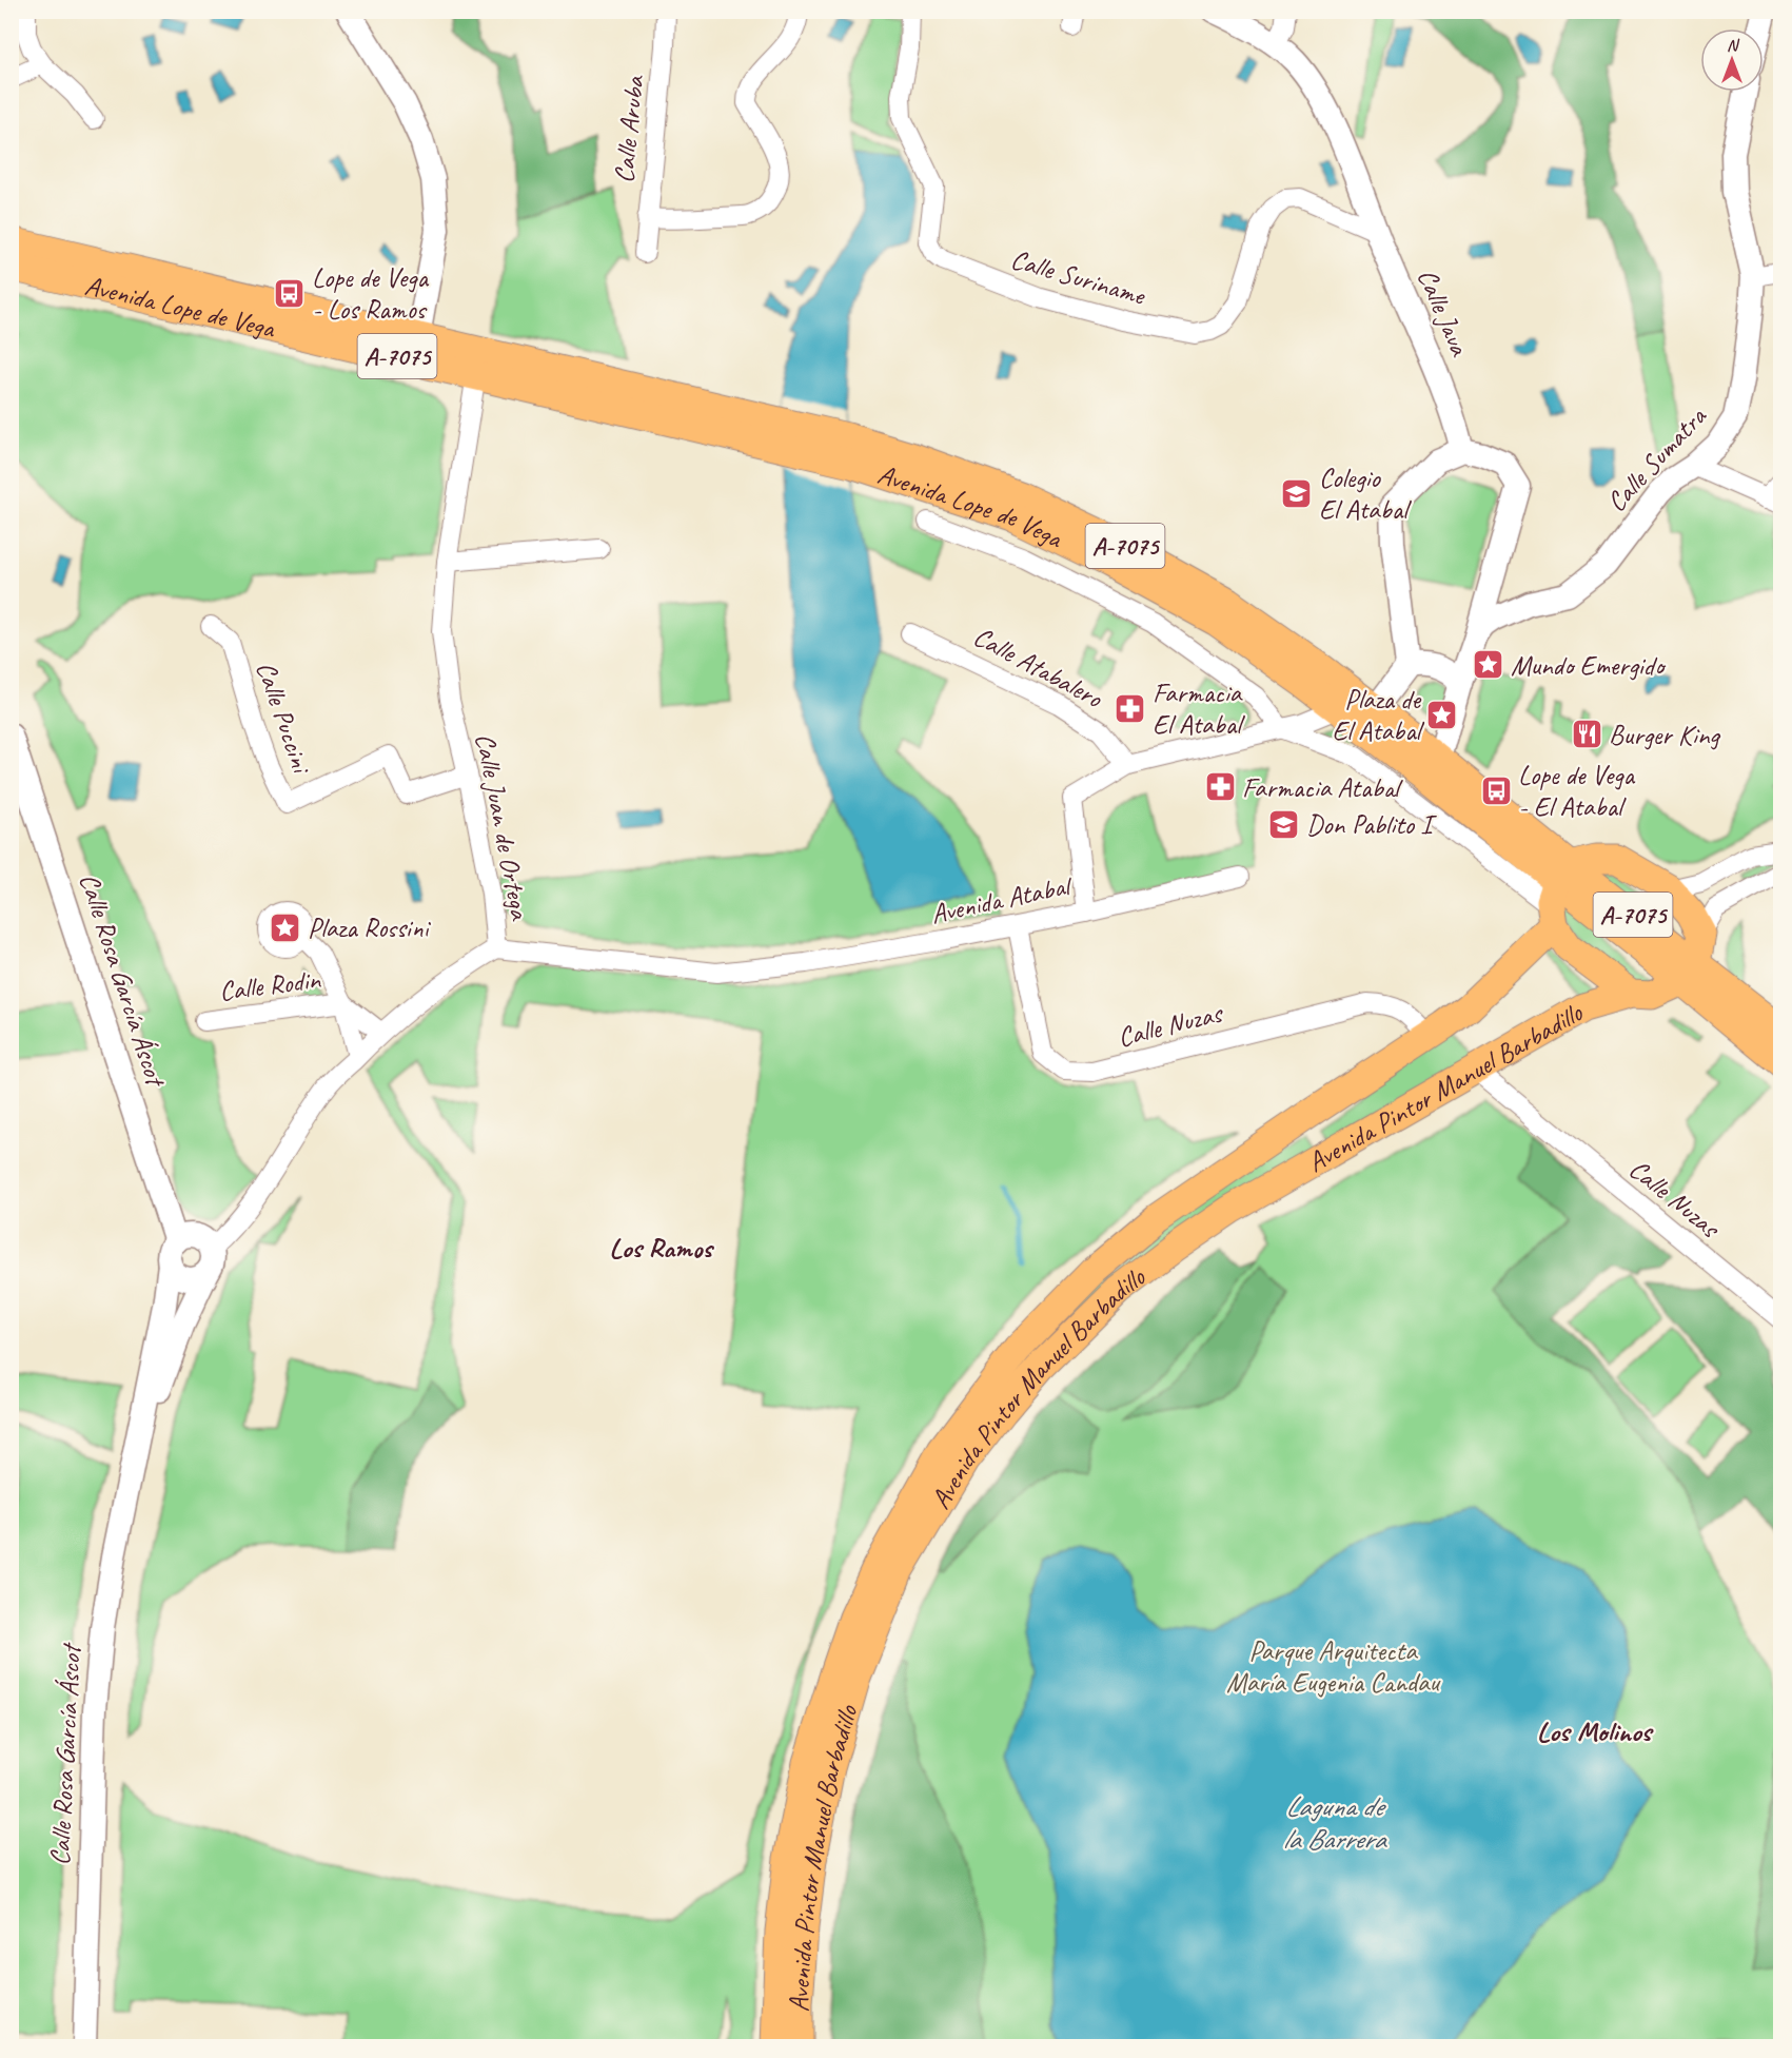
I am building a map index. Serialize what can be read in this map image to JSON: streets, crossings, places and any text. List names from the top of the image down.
{
  "streets": {
    "main road": ["Avenida Lope de Vega", "A-7075", "Avenida Pintor Manuel Barbadillo"],
    "street": [
      "Calle Aruba",
      "Calle Suriname",
      "Calle Java",
      "Calle Sumatra",
      "Calle Atabalero",
      "Calle Puccini",
      "Calle Juan de Ortega",
      "Avenida Atabal",
      "Calle Rosa García Áscot",
      "Calle Rodin",
      "Calle Nuzas"
    ]
  },
  "crossings": [
    ["Calle Suriname", "Calle Java"],
    ["Avenida Lope de Vega", "Calle Juan de Ortega"],
    ["Avenida Lope de Vega", "Avenida Atabal"],
    ["Avenida Lope de Vega", "Avenida Pintor Manuel Barbadillo"],
    ["Calle Java", "Calle Sumatra"],
    ["Calle Atabalero", "Avenida Atabal"],
    ["Calle Puccini", "Calle Juan de Ortega"],
    ["Calle Juan de Ortega", "Avenida Atabal"],
    ["Calle Juan de Ortega", "Calle Rosa García Áscot"],
    ["Avenida Atabal", "Calle Nuzas"],
    ["Calle Nuzas", "Avenida Pintor Manuel Barbadillo"]
  ],
  "districts": ["Los Ramos", "Los Molinos"],
  "water": ["Laguna de la Barrera"],
  "parks": ["Parque Arquitecta María Eugenia Candau"],
  "places": {
    "bus stop": ["Lope de Vega - Los Ramos", "Lope de Vega - El Atabal"],
    "school or university": ["Colegio El Atabal", "Don Pablito I"],
    "place": ["Mundo Emergido", "Plaza de El Atabal", "Plaza Rossini"],
    "pharmacy": ["Farmacia El Atabal", "Farmacia Atabal"],
    "restaurant": ["Burger King"]
  },
  "north": "top"
}
